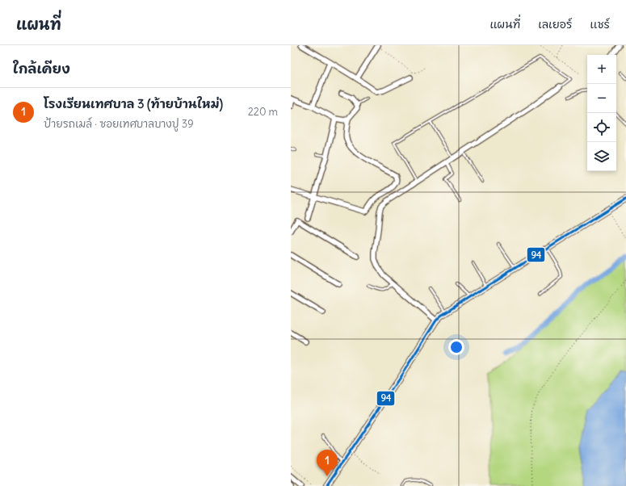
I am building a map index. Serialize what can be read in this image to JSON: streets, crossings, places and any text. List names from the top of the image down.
{
  "lines": ["transit line 94"],
  "page": {
    "header": "แผนที่",
    "nav": ["แผนที่", "เลเยอร์", "แชร์"],
    "heading": "ใกล้เคียง",
    "map_buttons": ["+", "−"],
    "list": [
      {
        "mark": "1",
        "name": "โรงเรียนเทศบาล 3 (ท้ายบ้านใหม่)",
        "note": "ป้ายรถเมล์ · ซอยเทศบาลบางปู 39",
        "value": "220 m"
      }
    ],
    "pins": "1"
  }
}
